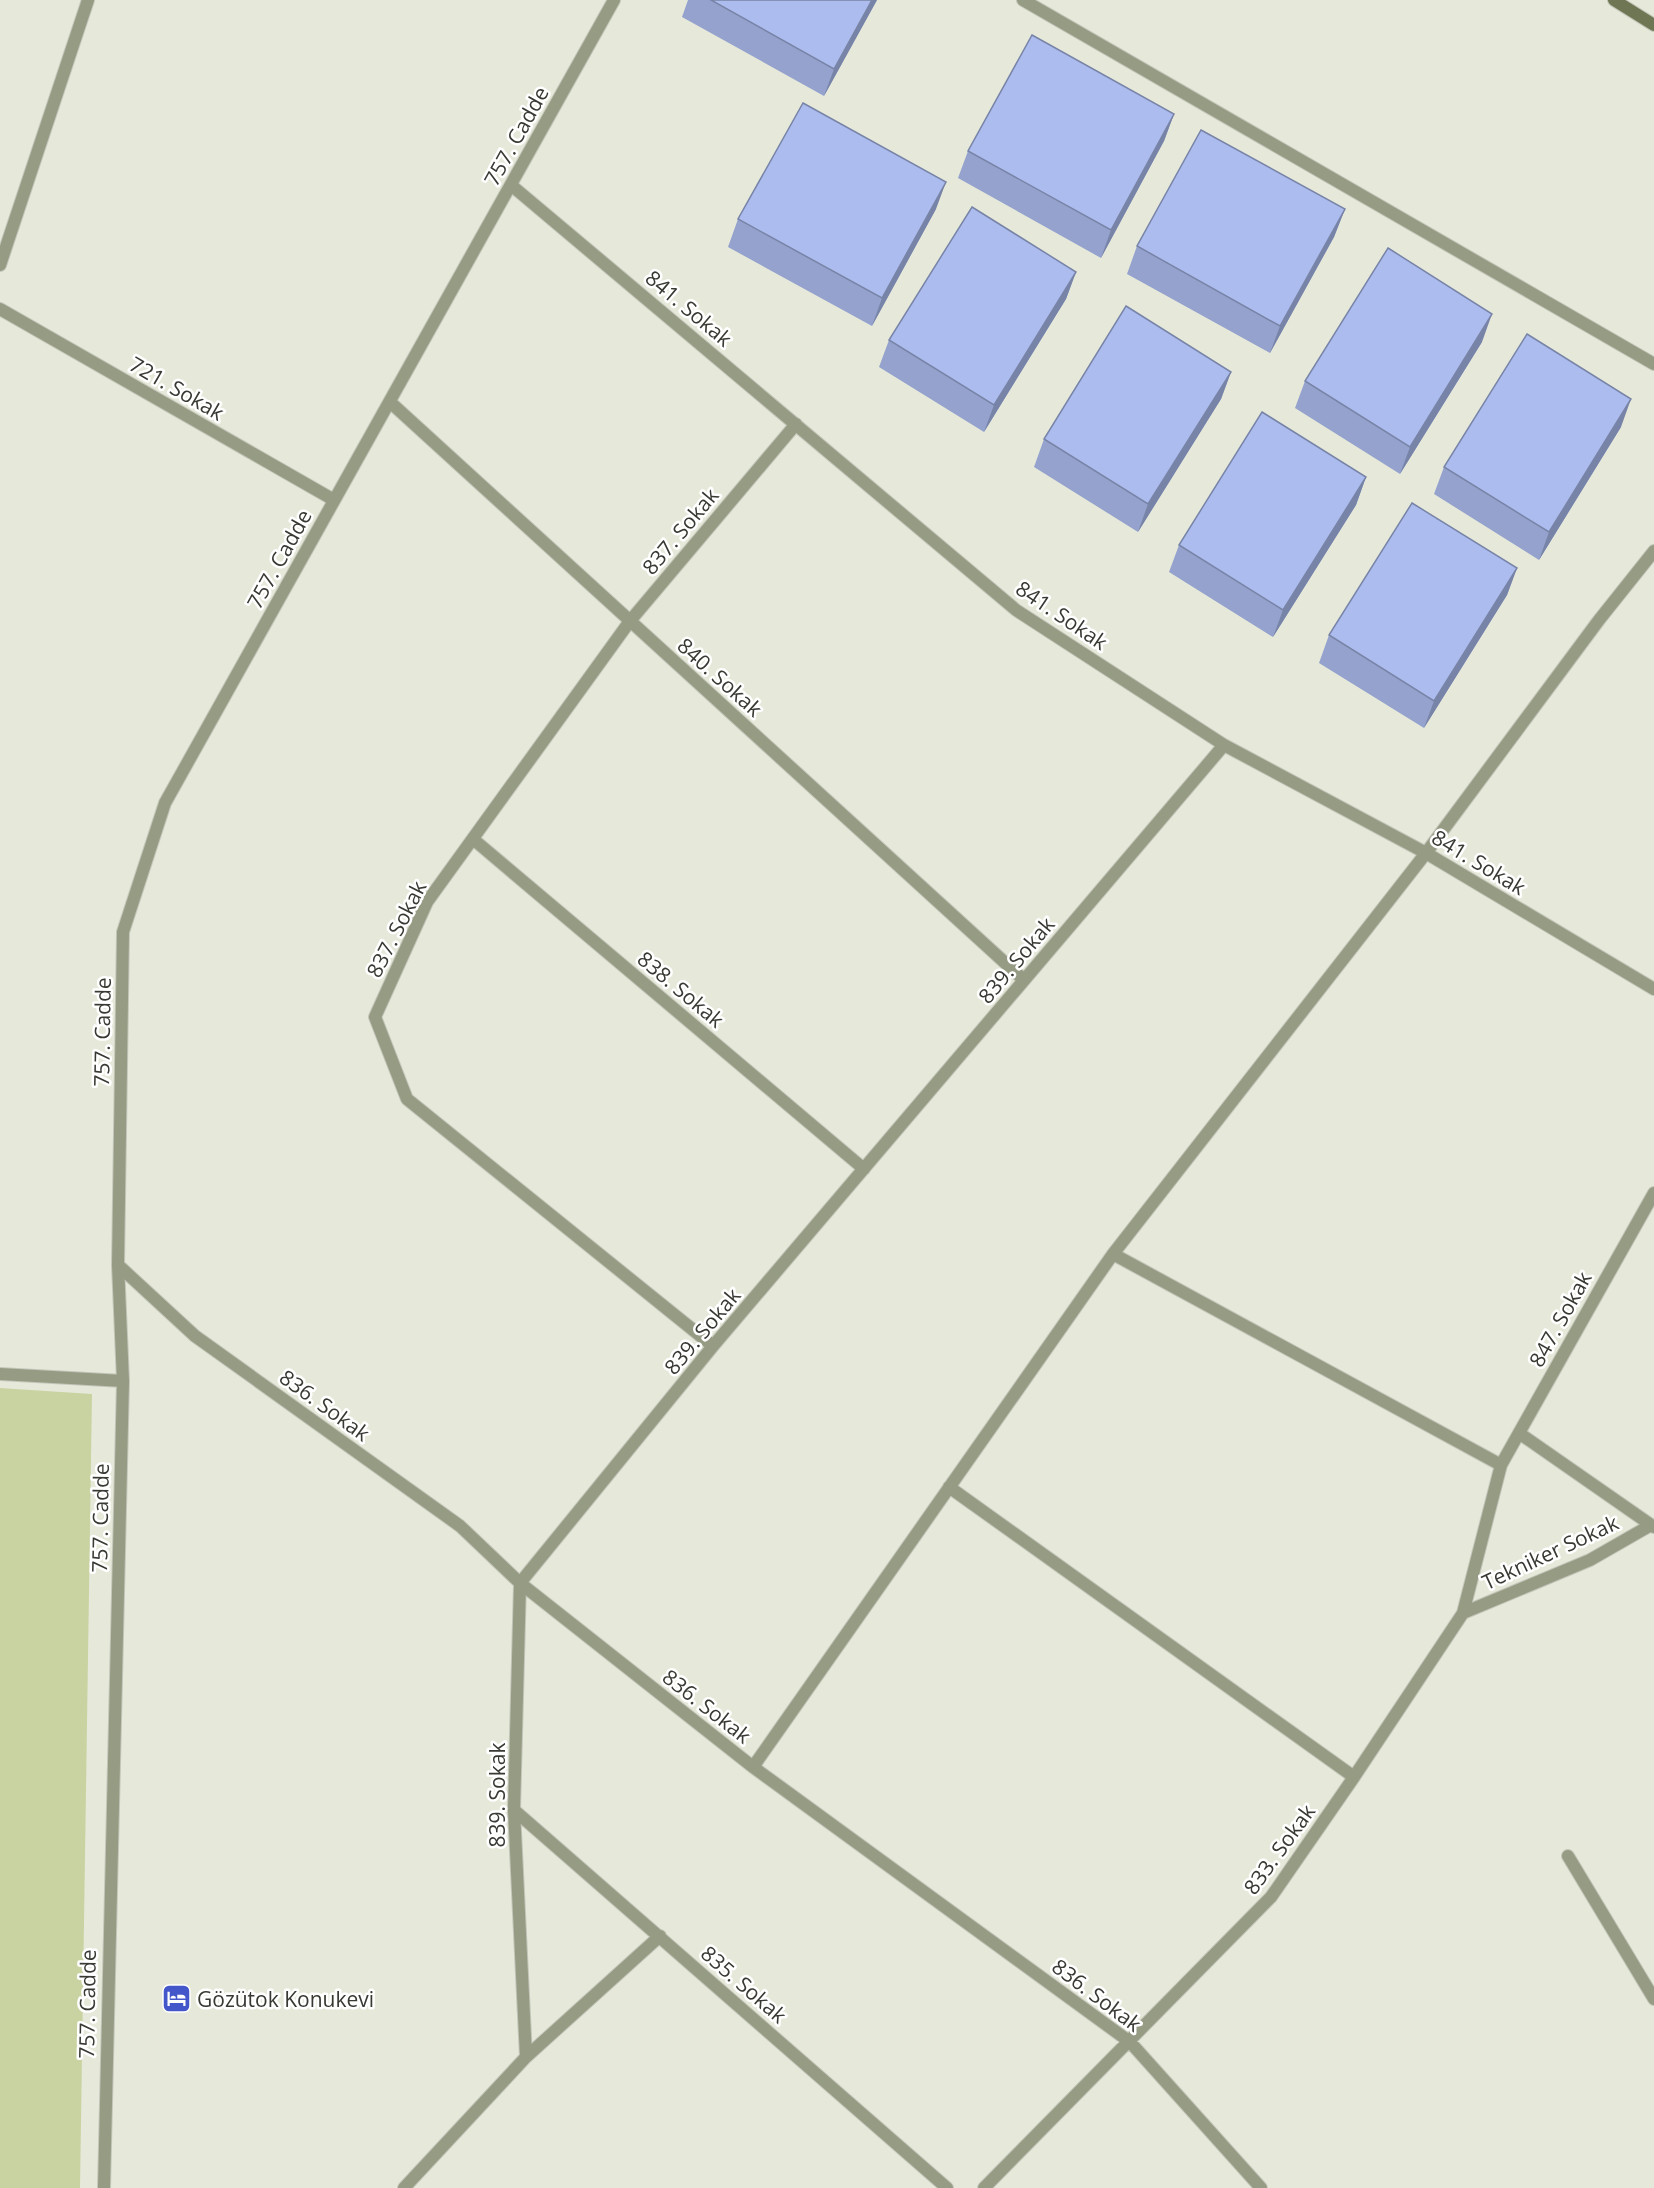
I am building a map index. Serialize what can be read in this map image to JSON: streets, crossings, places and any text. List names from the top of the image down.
{
  "streets": {
    "street": [
      "757. Cadde",
      "841. Sokak",
      "721. Sokak",
      "837. Sokak",
      "840. Sokak",
      "839. Sokak",
      "838. Sokak",
      "847. Sokak",
      "836. Sokak",
      "Tekniker Sokak",
      "833. Sokak",
      "835. Sokak"
    ]
  },
  "crossings": [
    ["757. Cadde", "841. Sokak"],
    ["757. Cadde", "721. Sokak"],
    ["757. Cadde", "840. Sokak"],
    ["757. Cadde", "836. Sokak"],
    ["841. Sokak", "837. Sokak"],
    ["841. Sokak", "839. Sokak"],
    ["837. Sokak", "840. Sokak"],
    ["837. Sokak", "839. Sokak"],
    ["837. Sokak", "838. Sokak"],
    ["840. Sokak", "839. Sokak"],
    ["839. Sokak", "838. Sokak"],
    ["839. Sokak", "836. Sokak"],
    ["839. Sokak", "835. Sokak"],
    ["847. Sokak", "Tekniker Sokak"],
    ["847. Sokak", "833. Sokak"],
    ["836. Sokak", "833. Sokak"],
    ["Tekniker Sokak", "833. Sokak"]
  ],
  "places": {
    "hotel": ["Gözütok Konukevi"]
  }
}
